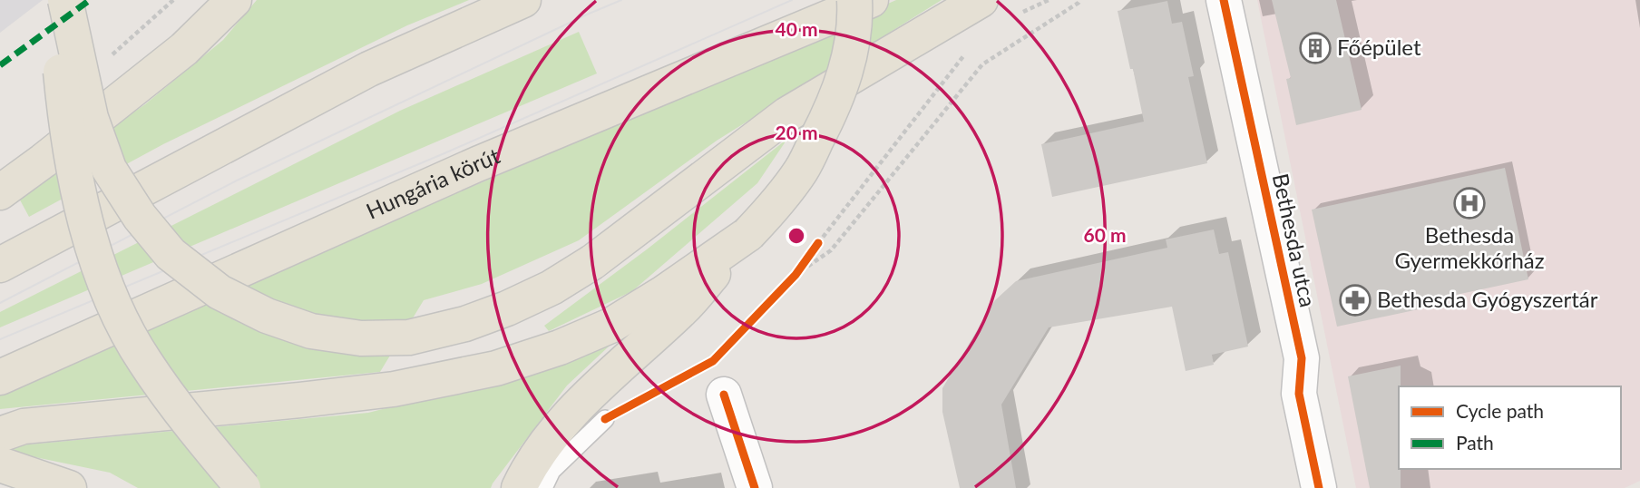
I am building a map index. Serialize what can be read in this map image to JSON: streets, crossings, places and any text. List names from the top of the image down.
{
  "streets": {
    "main road": ["Hungária körút"],
    "street": ["Bethesda utca"]
  },
  "places": {
    "building": ["Főépület"],
    "hospital": ["Bethesda Gyermekkórház"],
    "pharmacy": ["Bethesda Gyógyszertár"]
  },
  "legend": ["Cycle path", "Path"],
  "rings": ["40 m", "20 m", "60 m"]
}
